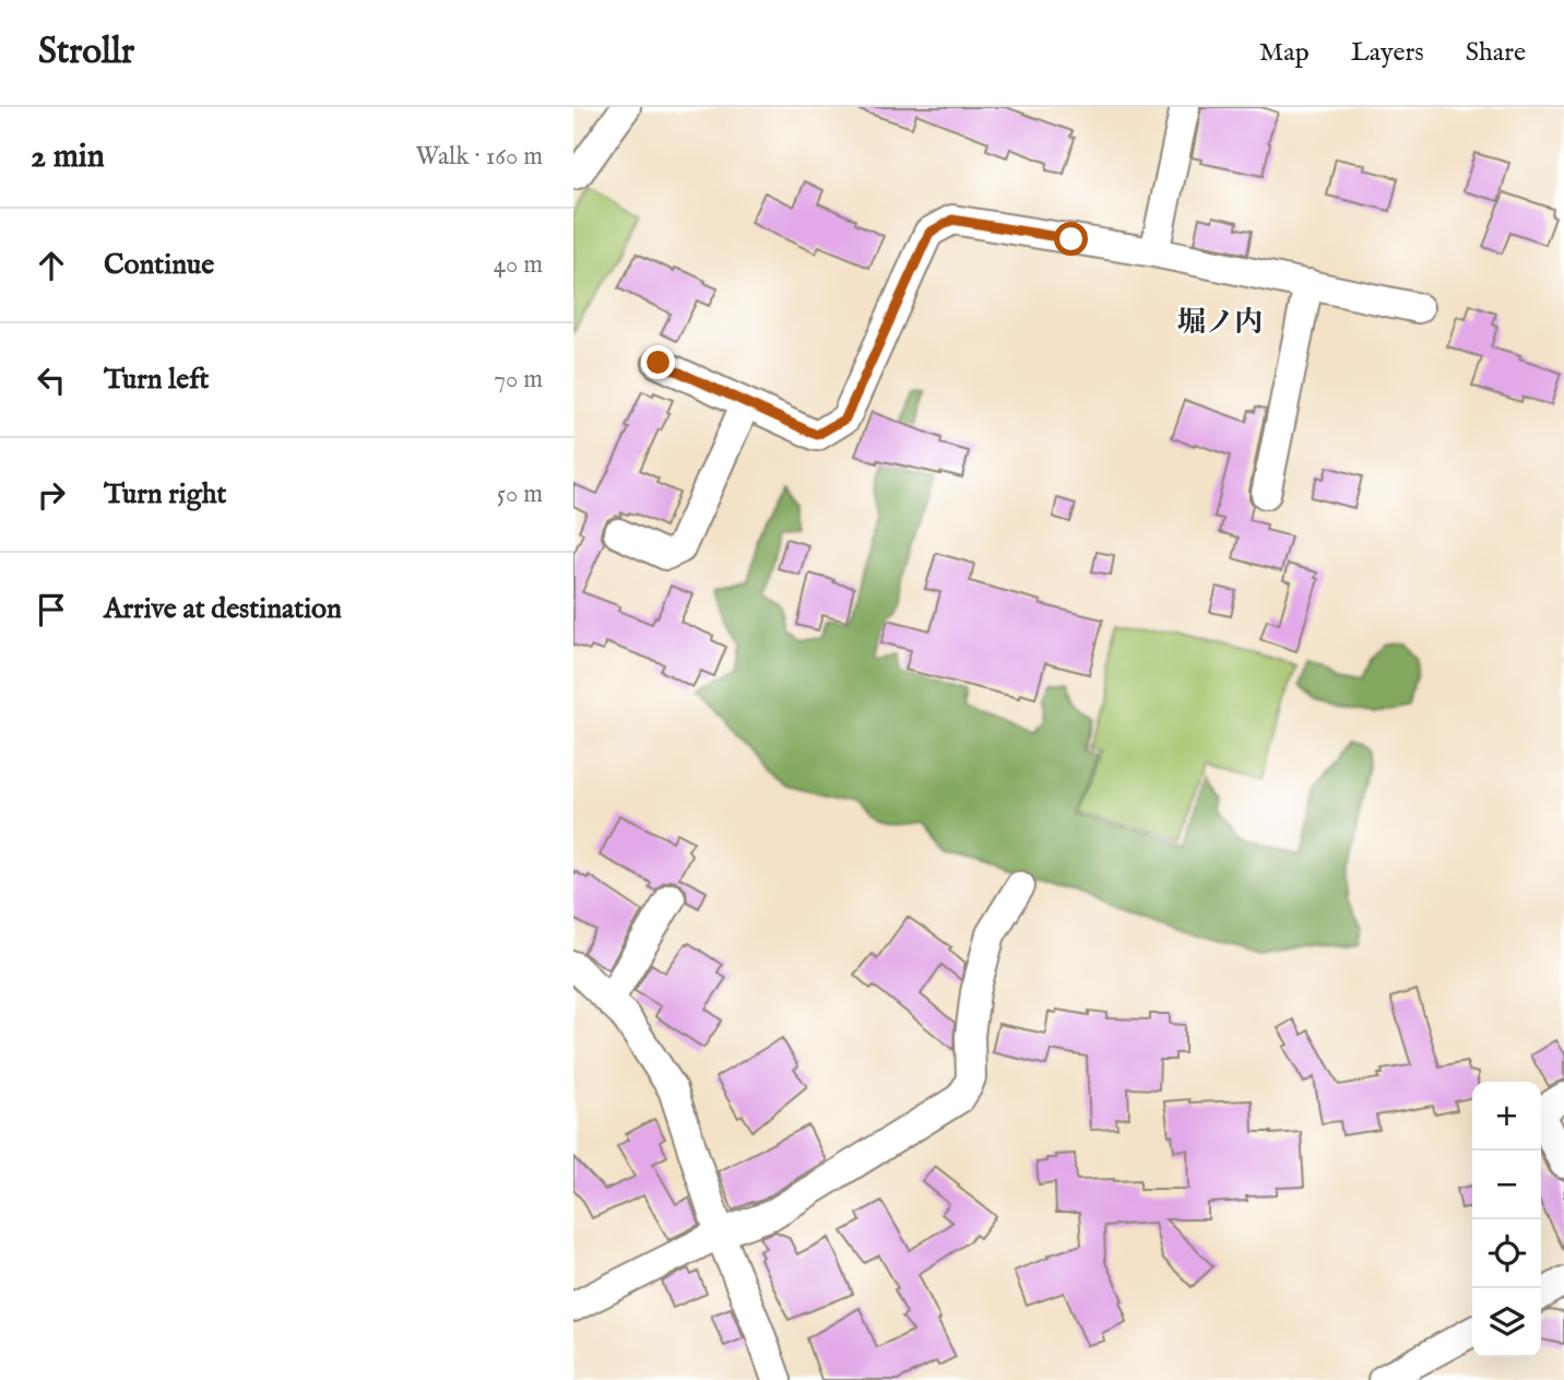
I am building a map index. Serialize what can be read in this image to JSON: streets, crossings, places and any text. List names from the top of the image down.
{
  "districts": ["堀ノ内"],
  "page": {
    "header": "Strollr",
    "nav": ["Map", "Layers", "Share"],
    "heading": ["2 min", "Walk · 160 m"],
    "list": [
      ["Continue", "40 m"],
      ["Turn left", "70 m"],
      ["Turn right", "50 m"],
      "Arrive at destination"
    ],
    "map_buttons": ["+", "−"]
  }
}
